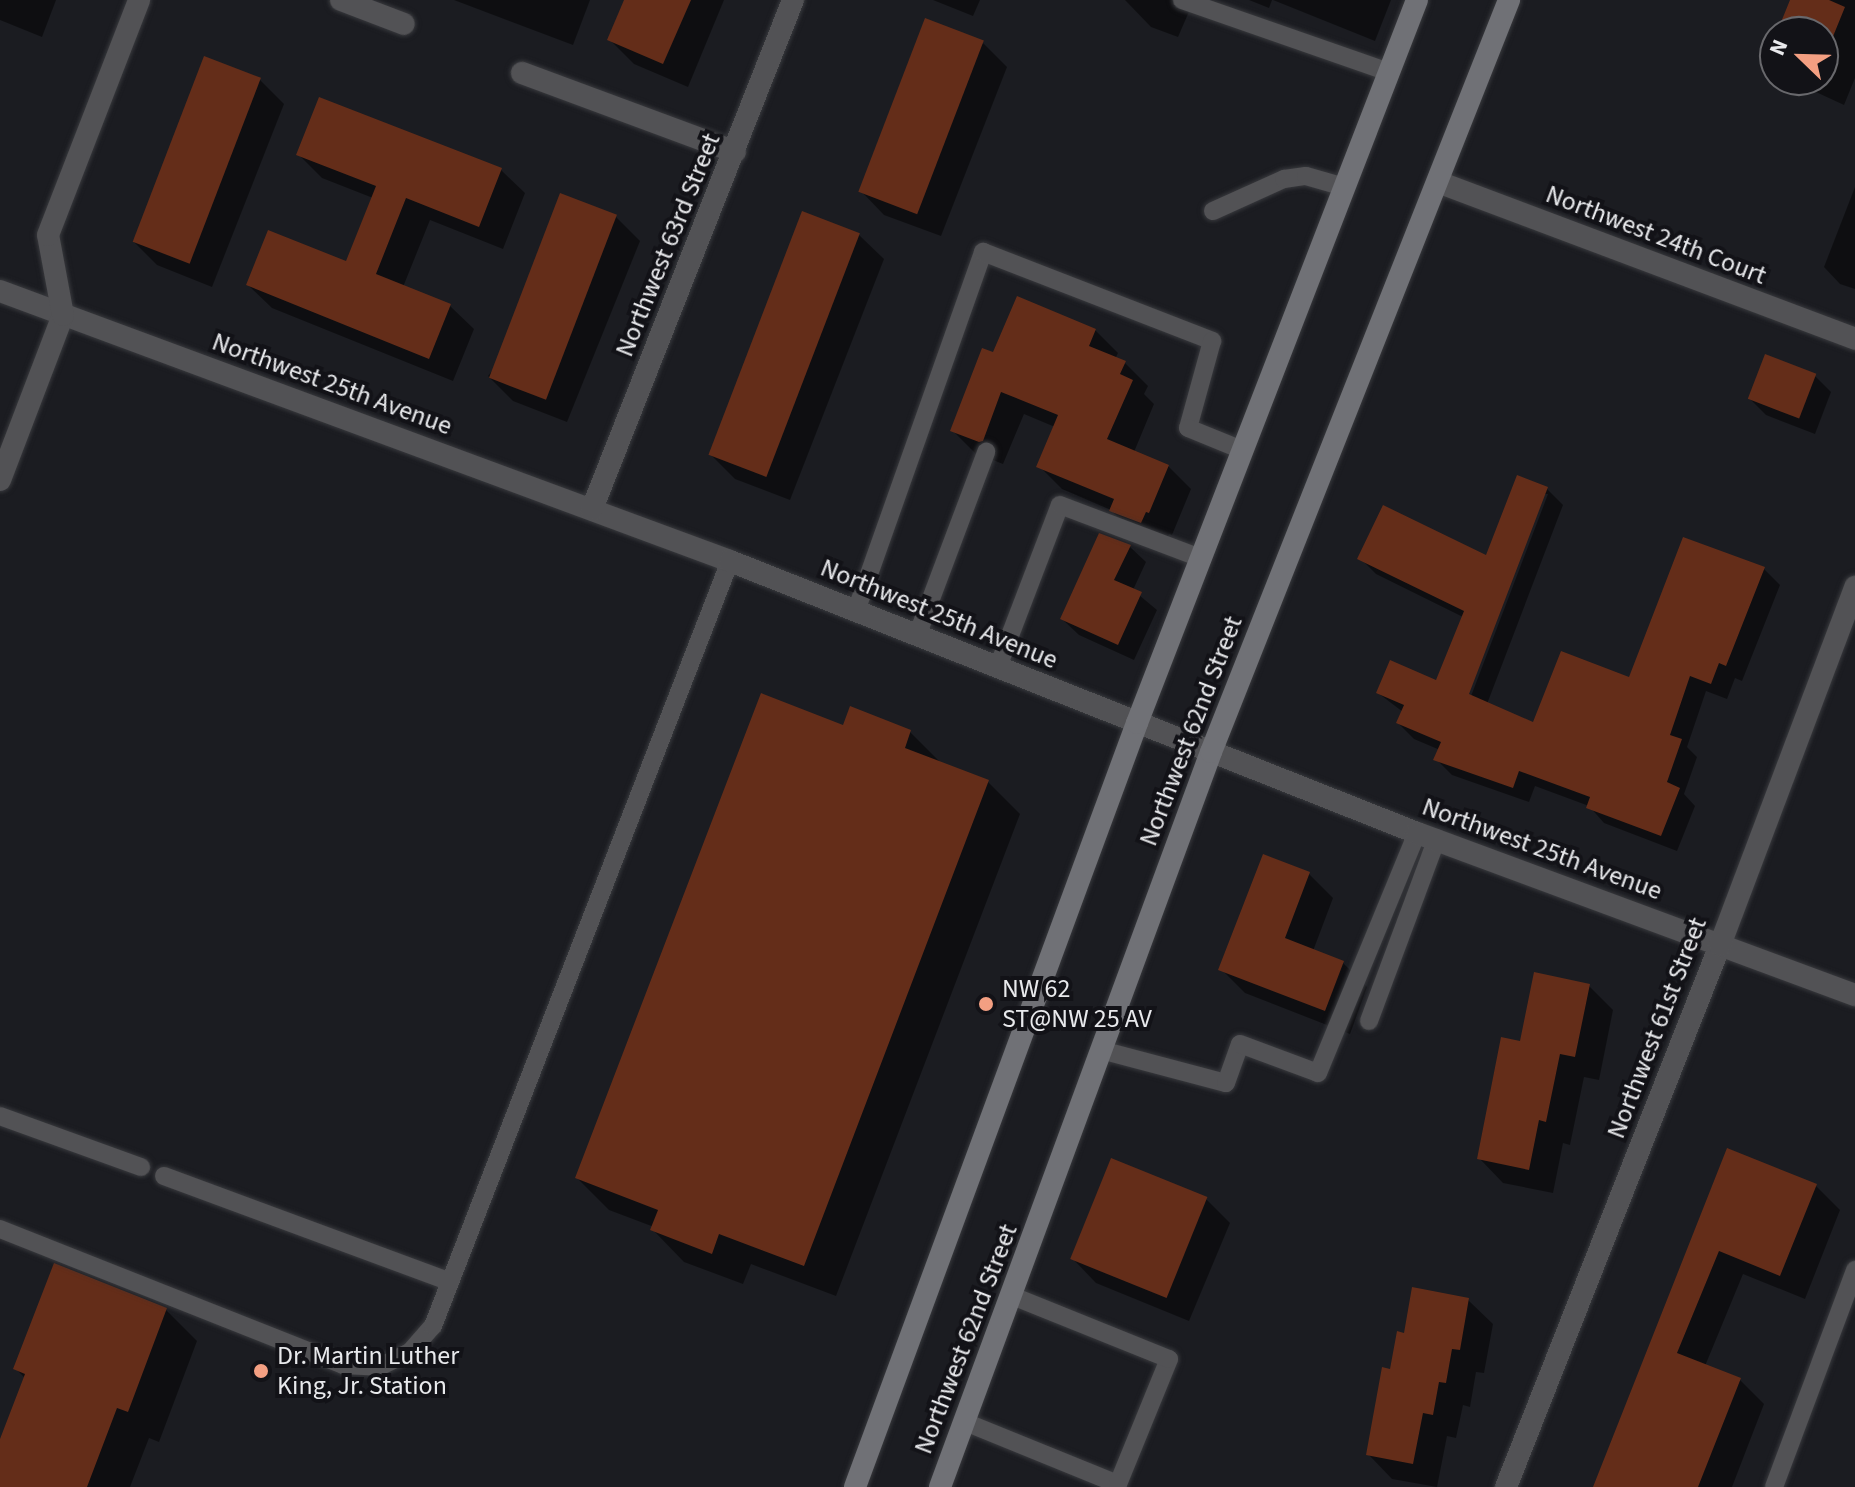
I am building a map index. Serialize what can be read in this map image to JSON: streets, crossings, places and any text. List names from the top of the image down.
{
  "streets": {
    "main road": ["Northwest 62nd Street"],
    "street": [
      "Northwest 24th Court",
      "Northwest 63rd Street",
      "Northwest 25th Avenue",
      "Northwest 61st Street"
    ]
  },
  "crossings": [
    ["Northwest 24th Court", "Northwest 62nd Street"],
    ["Northwest 63rd Street", "Northwest 25th Avenue"],
    ["Northwest 25th Avenue", "Northwest 62nd Street"],
    ["Northwest 25th Avenue", "Northwest 61st Street"]
  ],
  "places": ["NW 62 ST@NW 25 AV", "Dr. Martin Luther King, Jr. Station"],
  "north": "top left"
}
